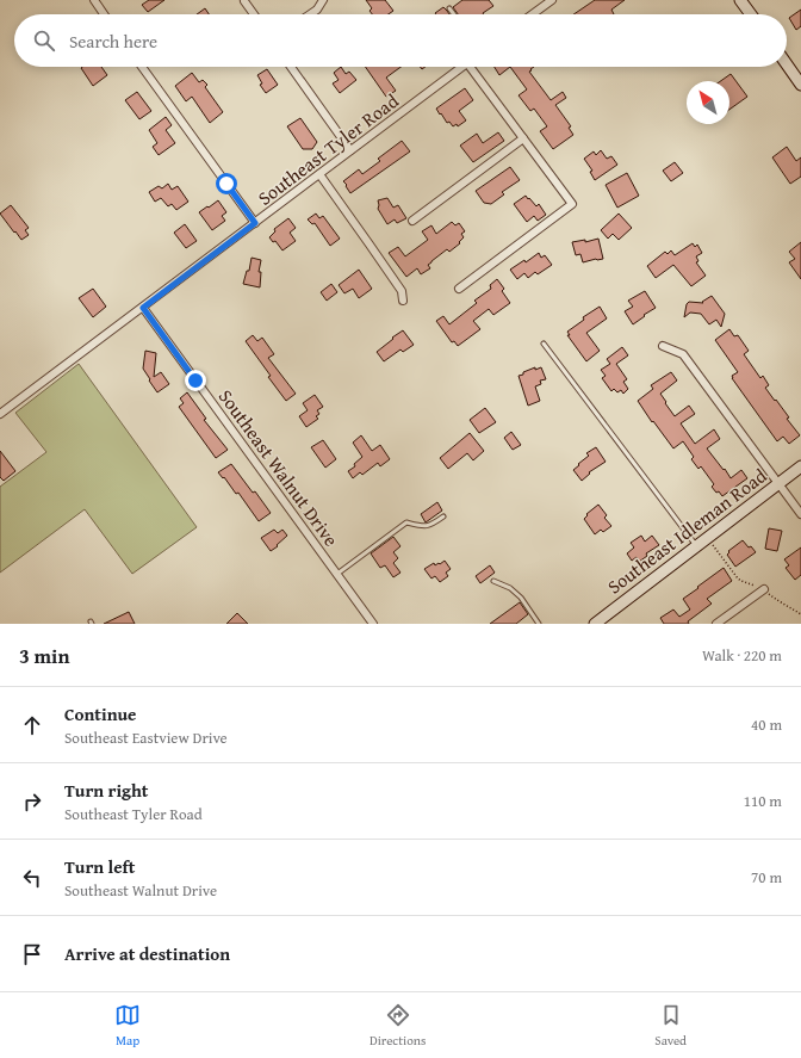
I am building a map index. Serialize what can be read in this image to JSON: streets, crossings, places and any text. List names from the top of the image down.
{
  "streets": {
    "main road": ["Southeast Idleman Road"],
    "street": ["Southeast Tyler Road", "Southeast Walnut Drive"]
  },
  "crossings": [
    ["Southeast Tyler Road", "Southeast Walnut Drive"]
  ],
  "north": "top left",
  "page": {
    "search": "Search here",
    "heading": ["3 min", "Walk · 220 m"],
    "list": [
      ["Continue", "Southeast Eastview Drive", "40 m"],
      ["Turn right", "Southeast Tyler Road", "110 m"],
      ["Turn left", "Southeast Walnut Drive", "70 m"],
      "Arrive at destination"
    ],
    "nav": ["Map", "Directions", "Saved"]
  }
}
